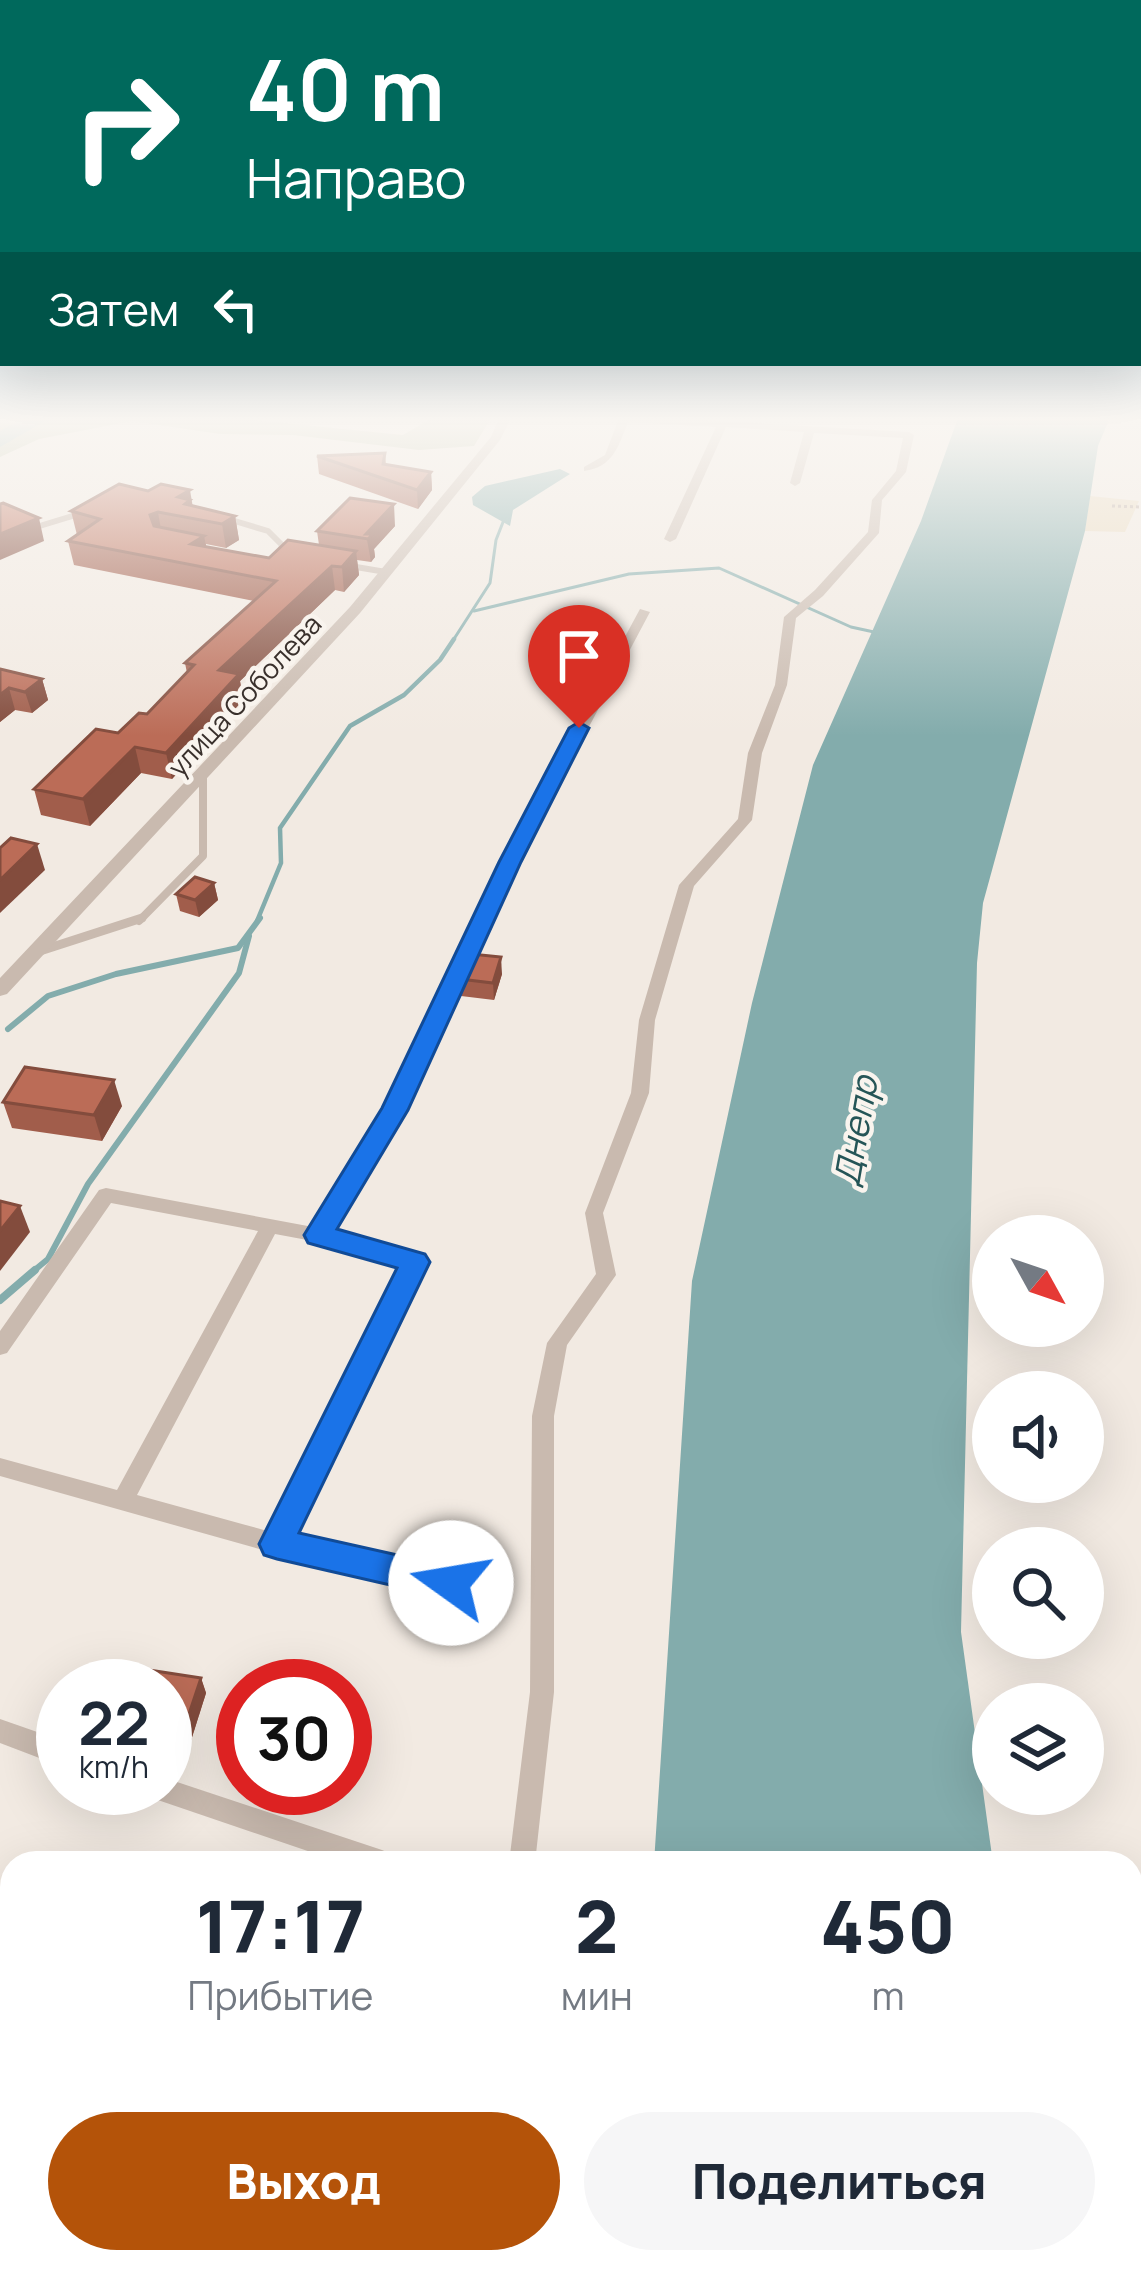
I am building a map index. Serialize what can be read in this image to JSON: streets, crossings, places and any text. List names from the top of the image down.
{
  "streets": {
    "street": ["улица Соболева"]
  },
  "water": ["Днепр"],
  "north": "bottom right",
  "page": {
    "turn": ["40 m", "Направо"],
    "then": "Затем",
    "speed": "22 km/h",
    "limit": "30",
    "eta": [
      "17:17",
      "Прибытие",
      "2",
      "мин",
      "450",
      "m"
    ],
    "buttons": ["Выход", "Поделиться"]
  }
}
